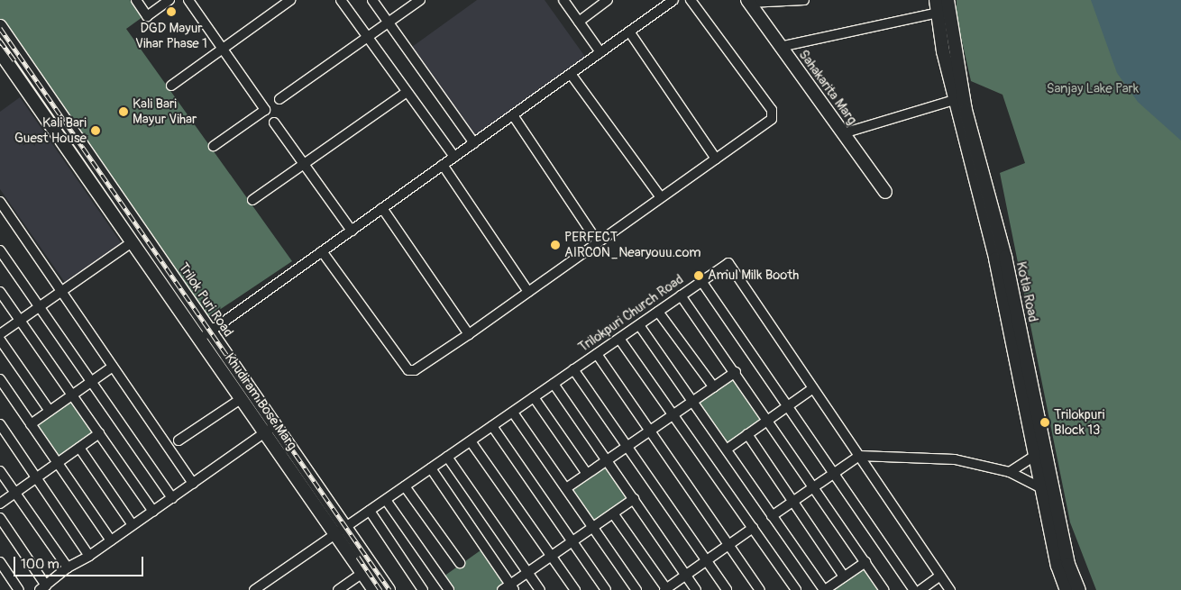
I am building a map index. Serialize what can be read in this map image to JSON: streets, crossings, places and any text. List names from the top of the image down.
{
  "streets": {
    "street": [
      "Sahakarita Marg",
      "Kotla Road",
      "Trilok Puri Road",
      "Trilokpuri Church Road",
      "Khudiram Bose Marg"
    ]
  },
  "crossings": [
    ["Trilok Puri Road", "Khudiram Bose Marg"],
    ["Trilokpuri Church Road", "Khudiram Bose Marg"]
  ],
  "parks": ["Sanjay Lake Park"],
  "places": [
    "DGD Mayur Vihar Phase 1",
    "Kali Bari Mayur Vihar",
    "Kali Bari Guest House",
    "PERFECT AIRCON_Nearyouu.com",
    "Amul Milk Booth",
    "Trilokpuri Block 13"
  ],
  "scale_bar": "100 m"
}
